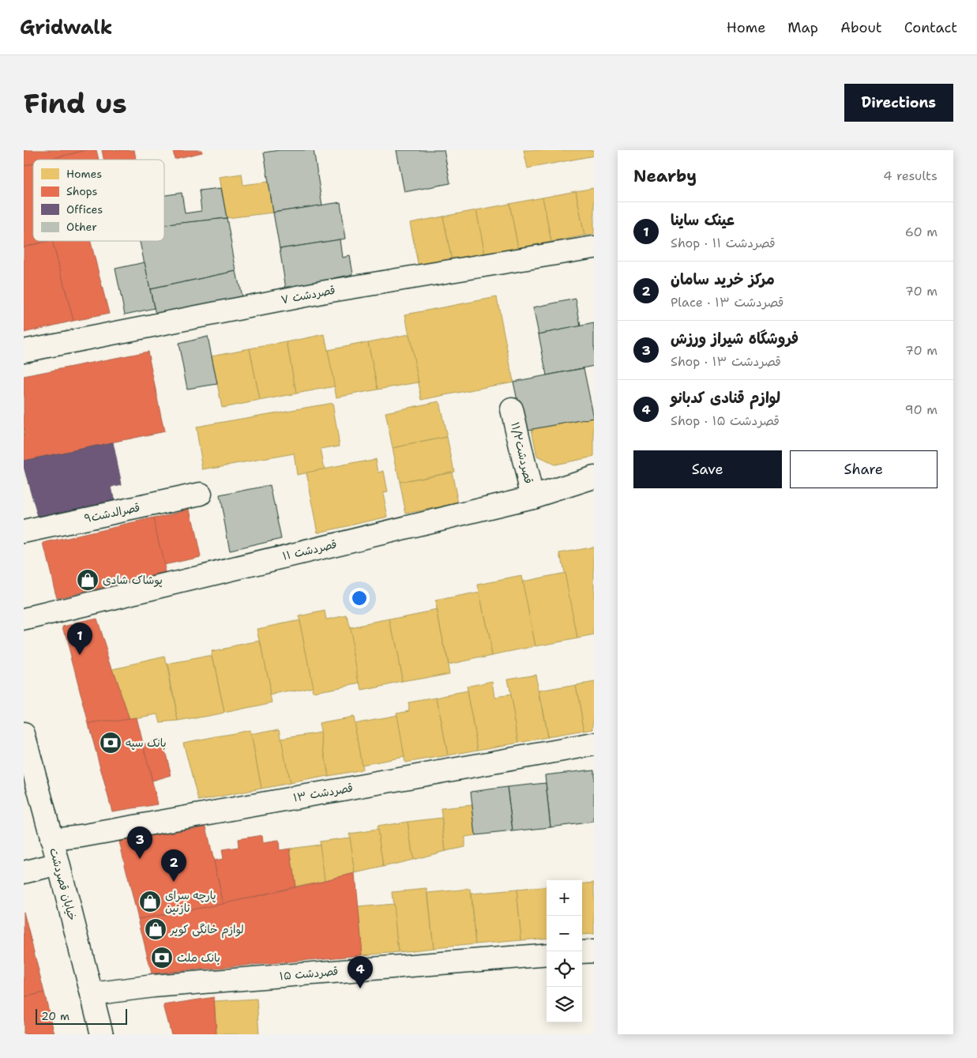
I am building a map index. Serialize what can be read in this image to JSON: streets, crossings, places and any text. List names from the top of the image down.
{
  "streets": {
    "street": [
      "قصردشت ۷",
      "قصردشت۱۱/۲",
      "قصرالدشت۹",
      "قصردشت ۱۱",
      "قصردشت ۱۳",
      "خیابان قصردشت",
      "قصردشت ۱۵"
    ]
  },
  "crossings": [
    ["قصردشت۱۱/۲", "قصردشت ۱۱"],
    ["قصردشت ۱۳", "خیابان قصردشت"],
    ["خیابان قصردشت", "قصردشت ۱۵"]
  ],
  "places": {
    "shop": ["پوشاک شادی", "پارچه سرای نازنین", "لوازم خانگی کویر"],
    "bank": ["بانک سپه", "بانک ملت"]
  },
  "legend": [
    "Homes",
    "Shops",
    "Offices",
    "Other"
  ],
  "scale_bar": "20 m",
  "page": {
    "header": "Gridwalk",
    "nav": [
      "Home",
      "Map",
      "About",
      "Contact"
    ],
    "buttons": [
      "Directions",
      ["Save", "Share"]
    ],
    "title": "Find us",
    "heading": ["Nearby", "4 results"],
    "list": [
      {
        "mark": "1",
        "name": "عینک ساینا",
        "note": "Shop · قصردشت ۱۱",
        "value": "60 m"
      },
      {
        "mark": "2",
        "name": "مرکز خرید سامان",
        "note": "Place · قصردشت ۱۳",
        "value": "70 m"
      },
      {
        "mark": "3",
        "name": "فروشگاه شیراز ورزش",
        "note": "Shop · قصردشت ۱۳",
        "value": "70 m"
      },
      {
        "mark": "4",
        "name": "لوازم قنادی کدبانو",
        "note": "Shop · قصردشت ۱۵",
        "value": "90 m"
      }
    ],
    "pins": [
      "1",
      "3",
      "2",
      "4"
    ],
    "map_buttons": ["+", "−"],
    "scale": "20 m"
  }
}
